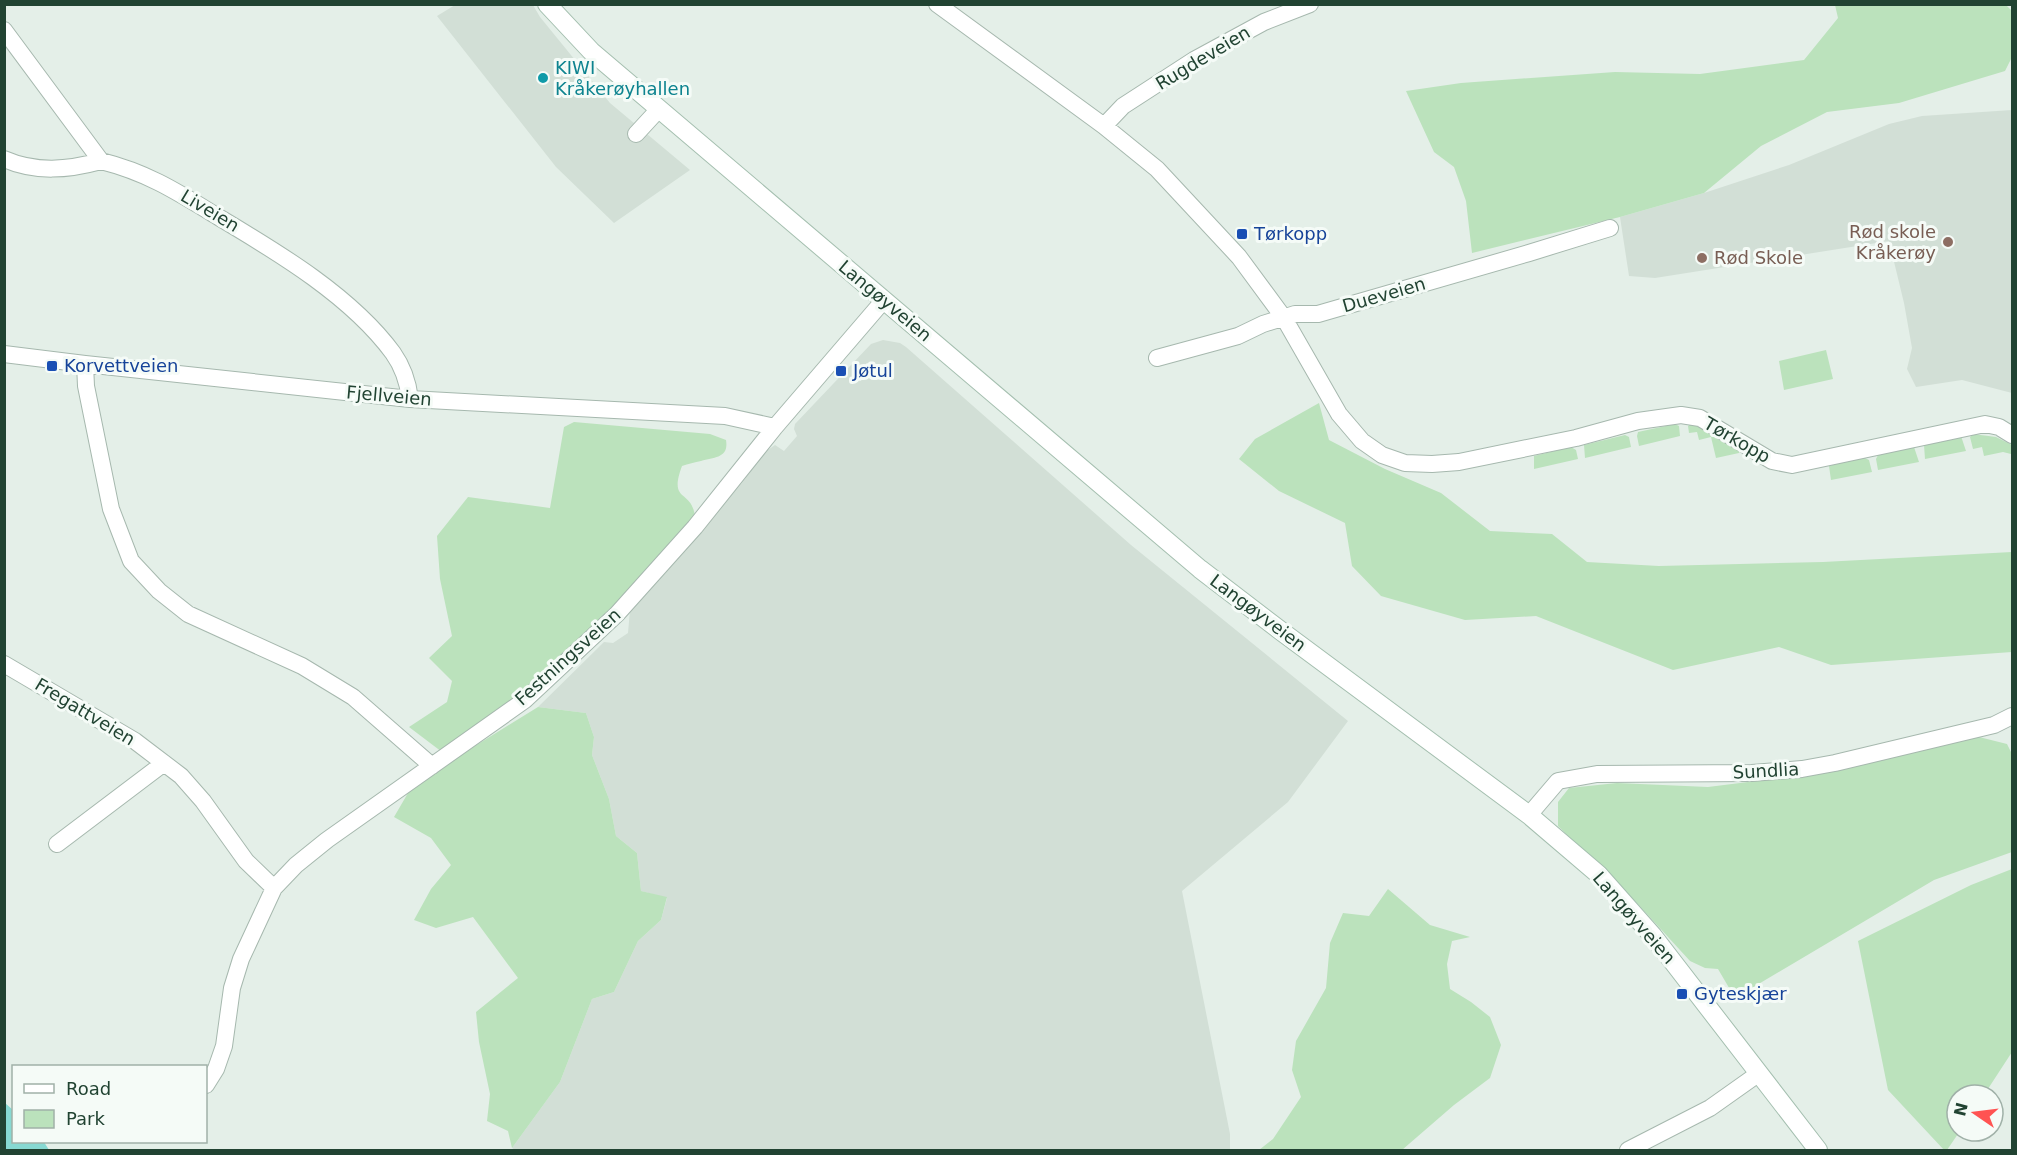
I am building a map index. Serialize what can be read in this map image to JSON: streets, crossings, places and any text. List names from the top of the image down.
{
  "streets": {
    "main road": ["Langøyveien"],
    "street": [
      "Rugdeveien",
      "Liveien",
      "Dueveien",
      "Fjellveien",
      "Tørkopp",
      "Festningsveien",
      "Fregattveien",
      "Sundlia"
    ]
  },
  "crossings": [
    ["Rugdeveien", "Tørkopp"],
    ["Liveien", "Fjellveien"],
    ["Dueveien", "Tørkopp"],
    ["Langøyveien", "Festningsveien"],
    ["Langøyveien", "Sundlia"],
    ["Fjellveien", "Festningsveien"],
    ["Festningsveien", "Fregattveien"]
  ],
  "places": {
    "other": ["KIWI Kråkerøyhallen", "Rød skole Kråkerøy", "Rød Skole"],
    "transit": [
      "Tørkopp",
      "Korvettveien",
      "Jøtul",
      "Gyteskjær"
    ]
  },
  "legend": ["Road", "Park"],
  "north": "left"
}
